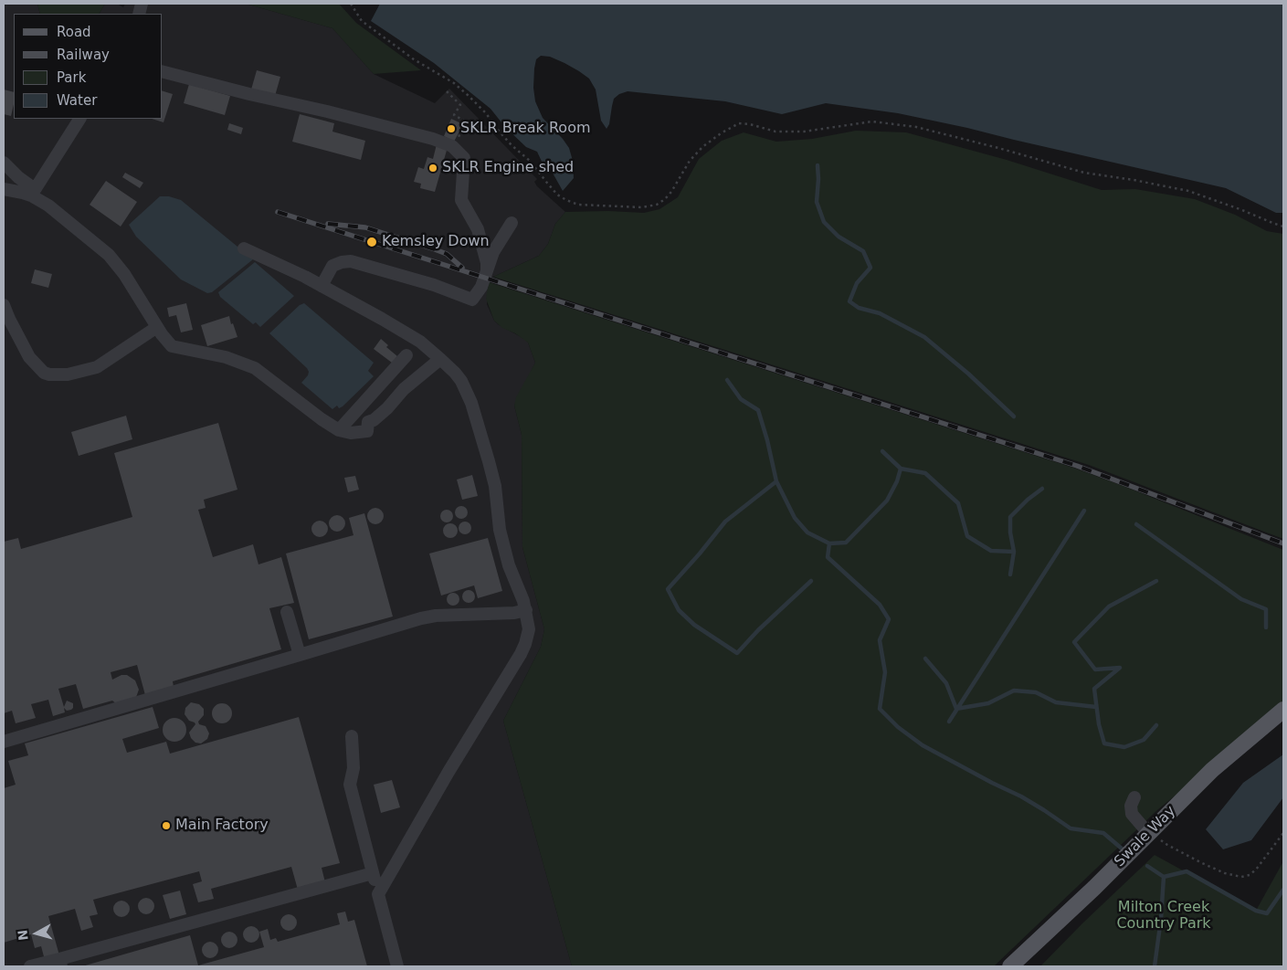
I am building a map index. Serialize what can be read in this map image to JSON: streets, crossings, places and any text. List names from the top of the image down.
{
  "streets": {
    "main road": ["Swale Way"]
  },
  "parks": ["Milton Creek Country Park"],
  "places": [
    "SKLR Break Room",
    "SKLR Engine shed",
    "Kemsley Down",
    "Main Factory"
  ],
  "legend": [
    "Road",
    "Railway",
    "Park",
    "Water"
  ],
  "north": "left"
}
